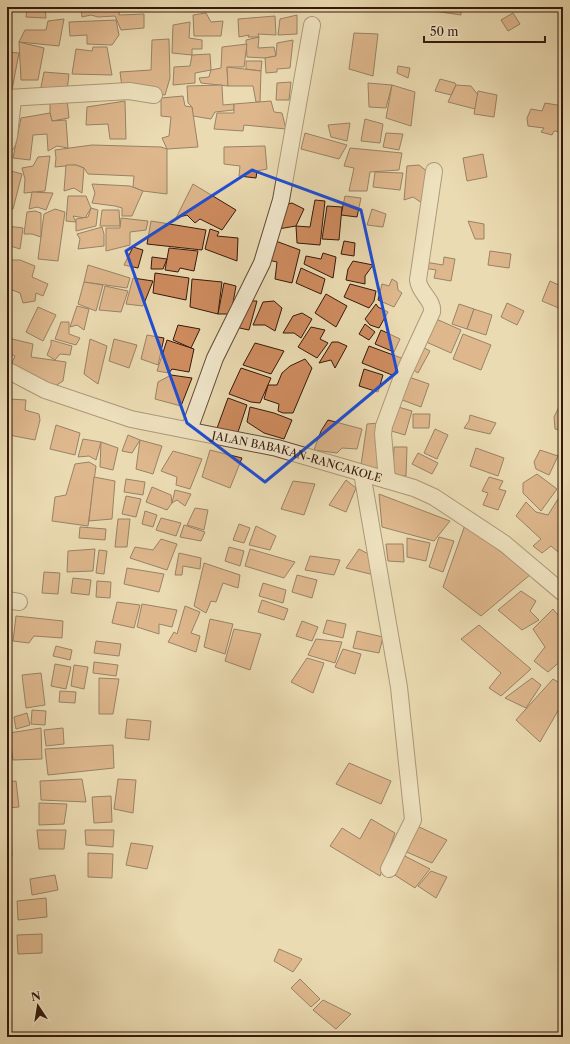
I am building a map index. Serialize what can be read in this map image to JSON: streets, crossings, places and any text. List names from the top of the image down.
{
  "streets": {
    "street": ["JALAN BABAKAN-RANCAKOLE"]
  },
  "scale_bar": "50 m",
  "north": "top"
}
